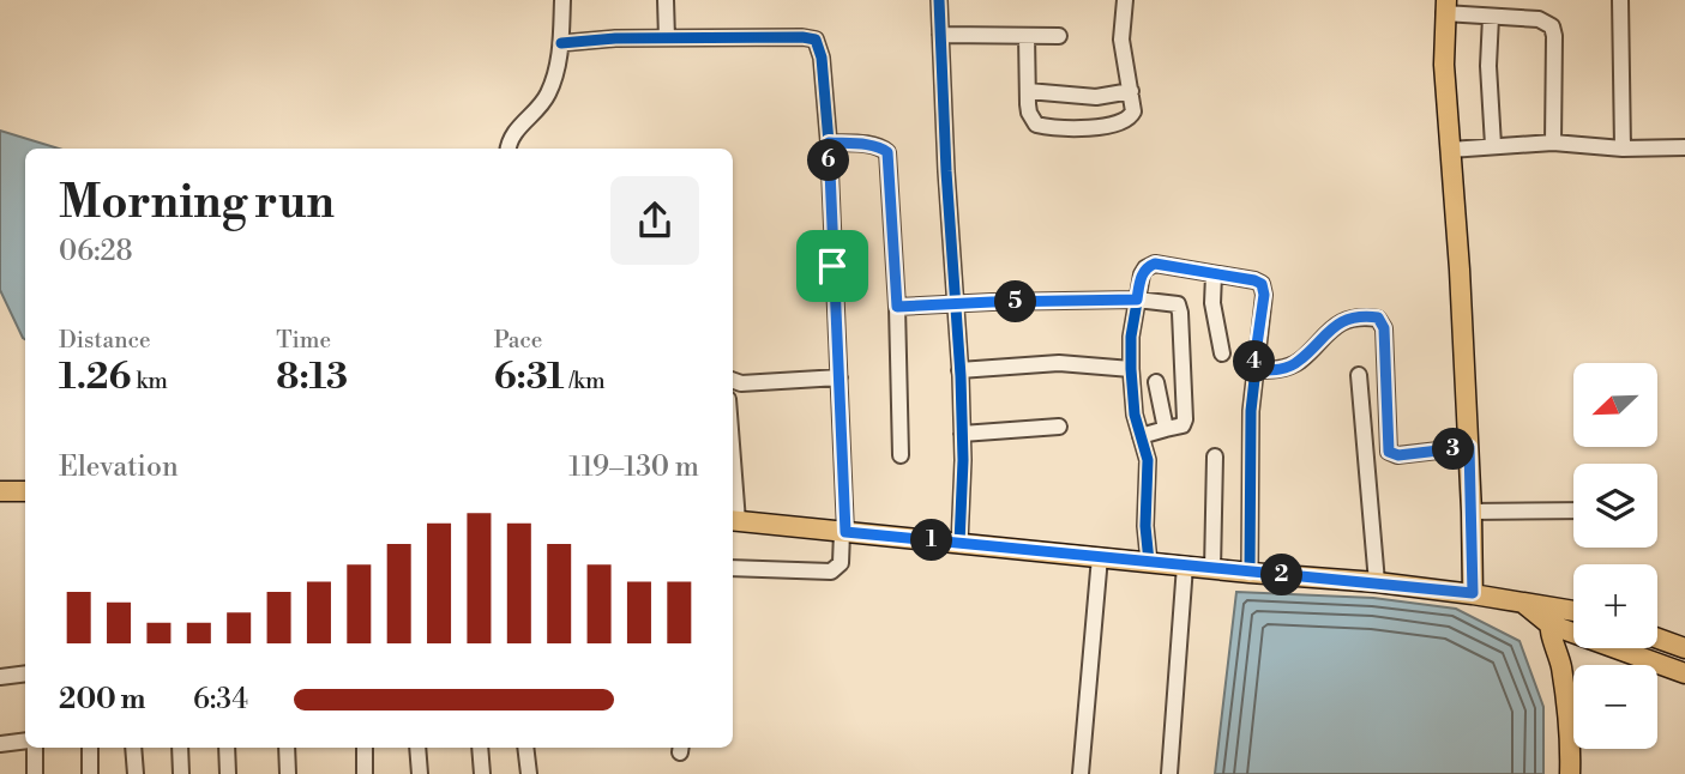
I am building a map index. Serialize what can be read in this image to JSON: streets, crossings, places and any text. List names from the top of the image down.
{
  "north": "bottom left",
  "page": {
    "pins": [
      "6",
      "5",
      "4",
      "3",
      "1",
      "2"
    ],
    "heading": ["Morning run", "06:28"],
    "stats": [
      ["Distance", "1.26 km"],
      ["Time", "8:13"],
      ["Pace", "6:31 /km"]
    ],
    "map_buttons": ["+", "−"],
    "chart": ["Elevation", "119–130 m"],
    "list": [
      {
        "name": "200 m",
        "note": "6:34"
      }
    ]
  }
}
